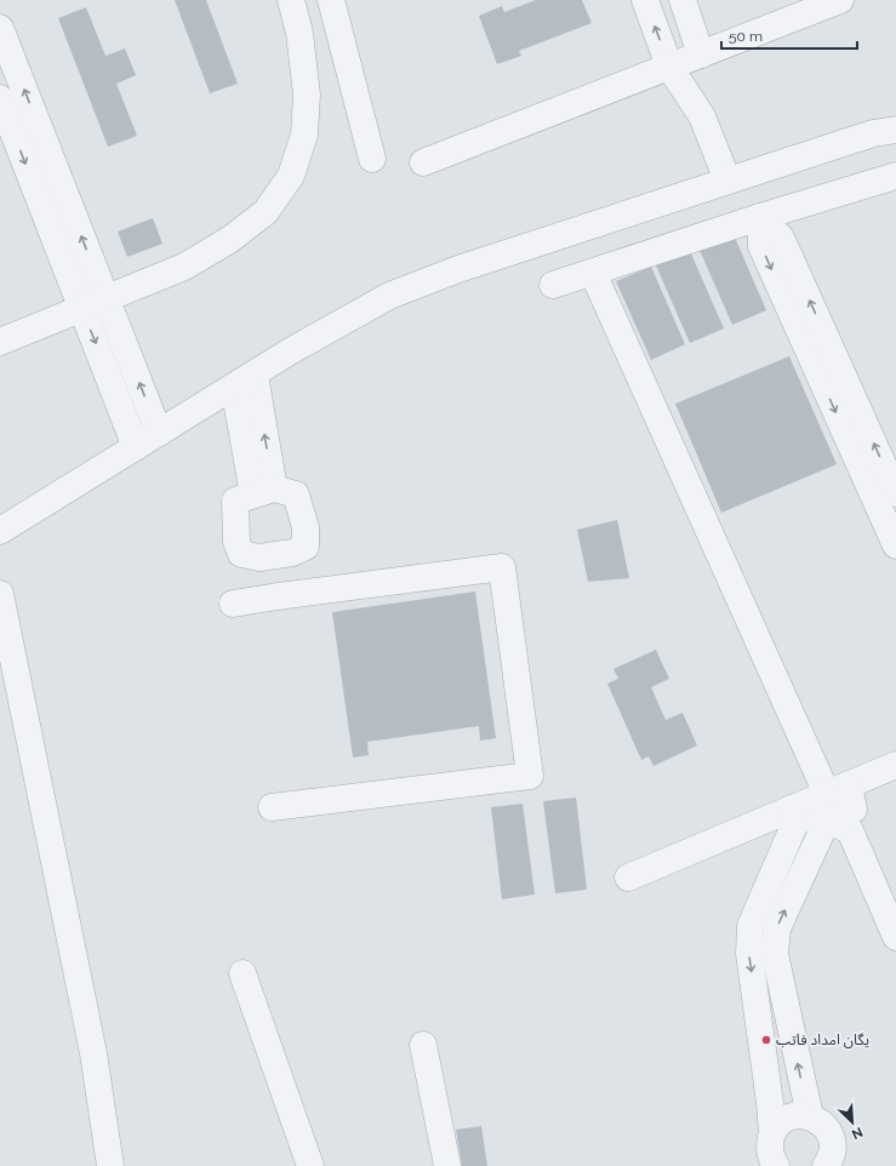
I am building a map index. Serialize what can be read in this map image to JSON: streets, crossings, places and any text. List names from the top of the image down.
{
  "places": ["یگان امداد فاتب"],
  "scale_bar": "50 m",
  "north": "bottom right"
}
